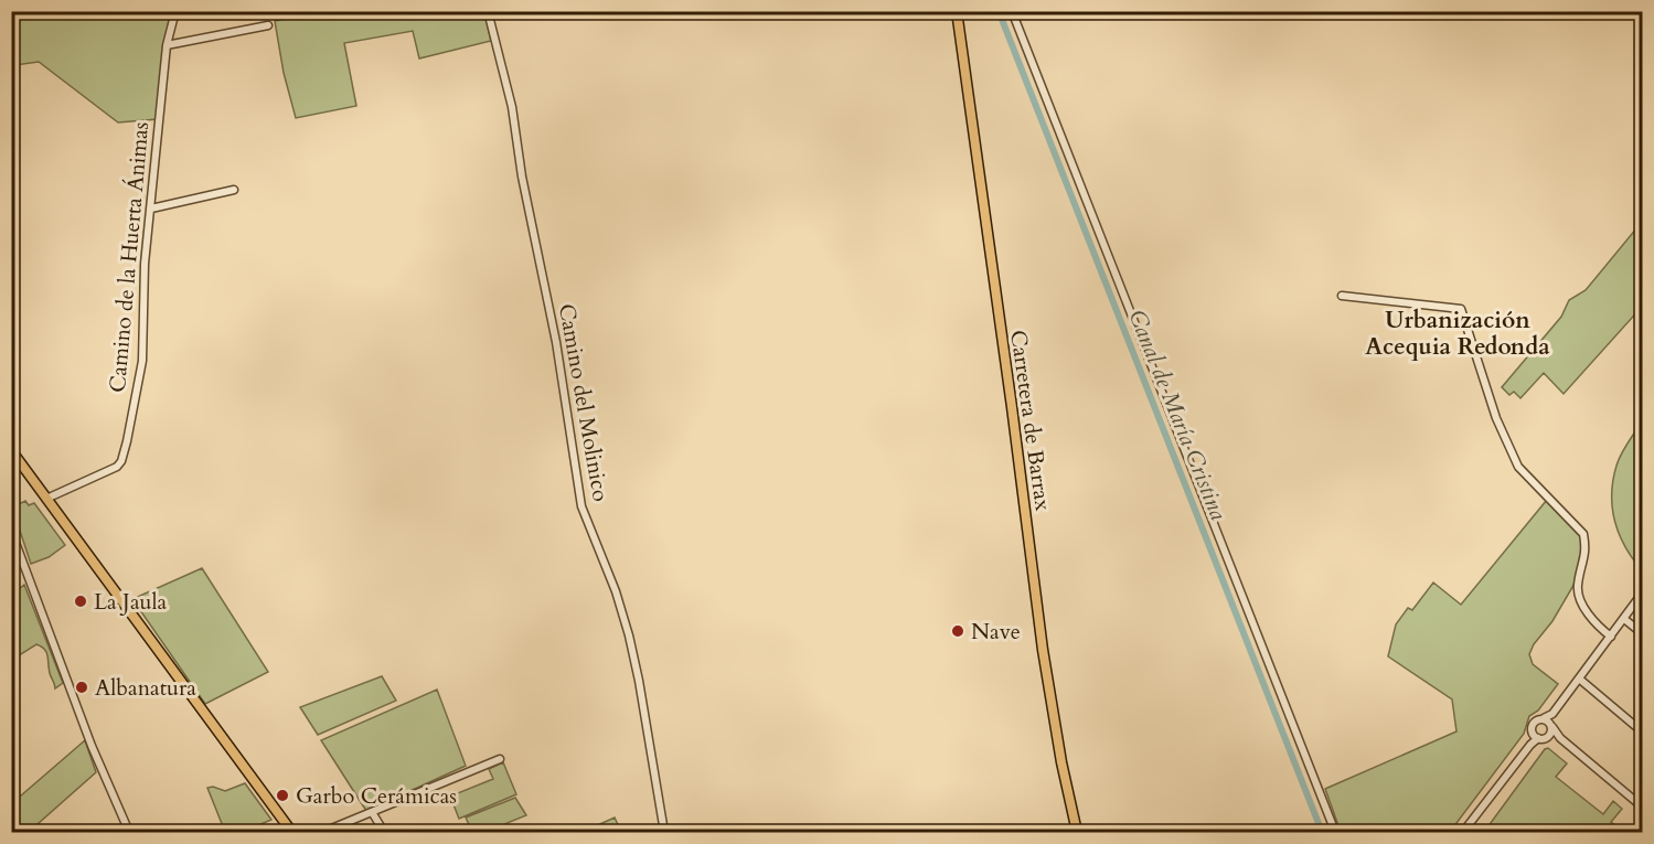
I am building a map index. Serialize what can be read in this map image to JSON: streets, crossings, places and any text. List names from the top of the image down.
{
  "streets": {
    "highway": ["Carretera de Barrax"],
    "street": ["Camino de la Huerta Ánimas", "Camino del Molinico"]
  },
  "districts": ["Urbanización Acequia Redonda"],
  "water": ["Canal de María Cristina"],
  "places": [
    "La Jaula",
    "Nave",
    "Albanatura",
    "Garbo Cerámicas"
  ]
}
